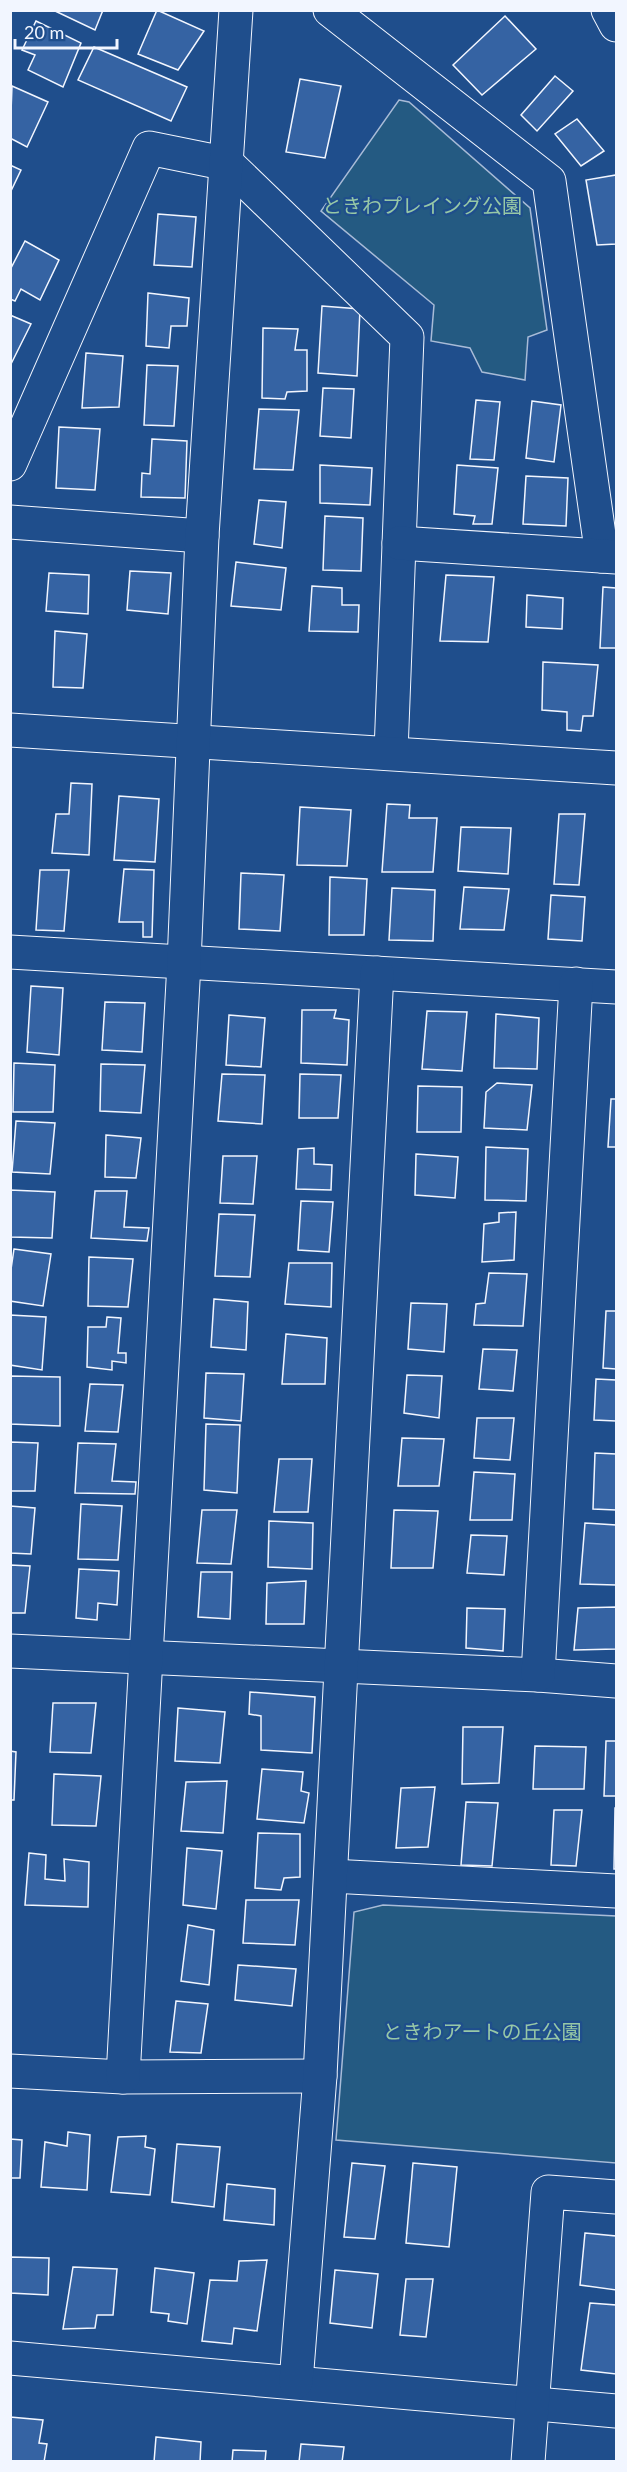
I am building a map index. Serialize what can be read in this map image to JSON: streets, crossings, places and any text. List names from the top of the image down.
{
  "parks": ["ときわプレイング公園", "ときわアートの丘公園"],
  "scale_bar": "20 m"
}
